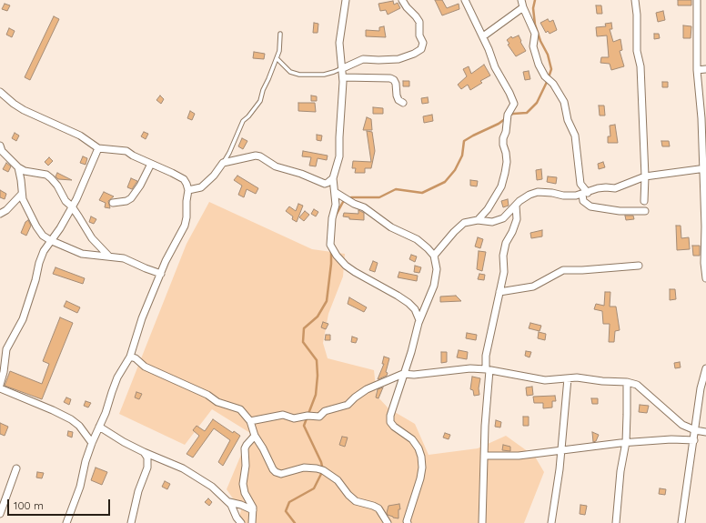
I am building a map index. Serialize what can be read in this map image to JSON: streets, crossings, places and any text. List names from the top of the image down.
{
  "scale_bar": "100 m"
}
